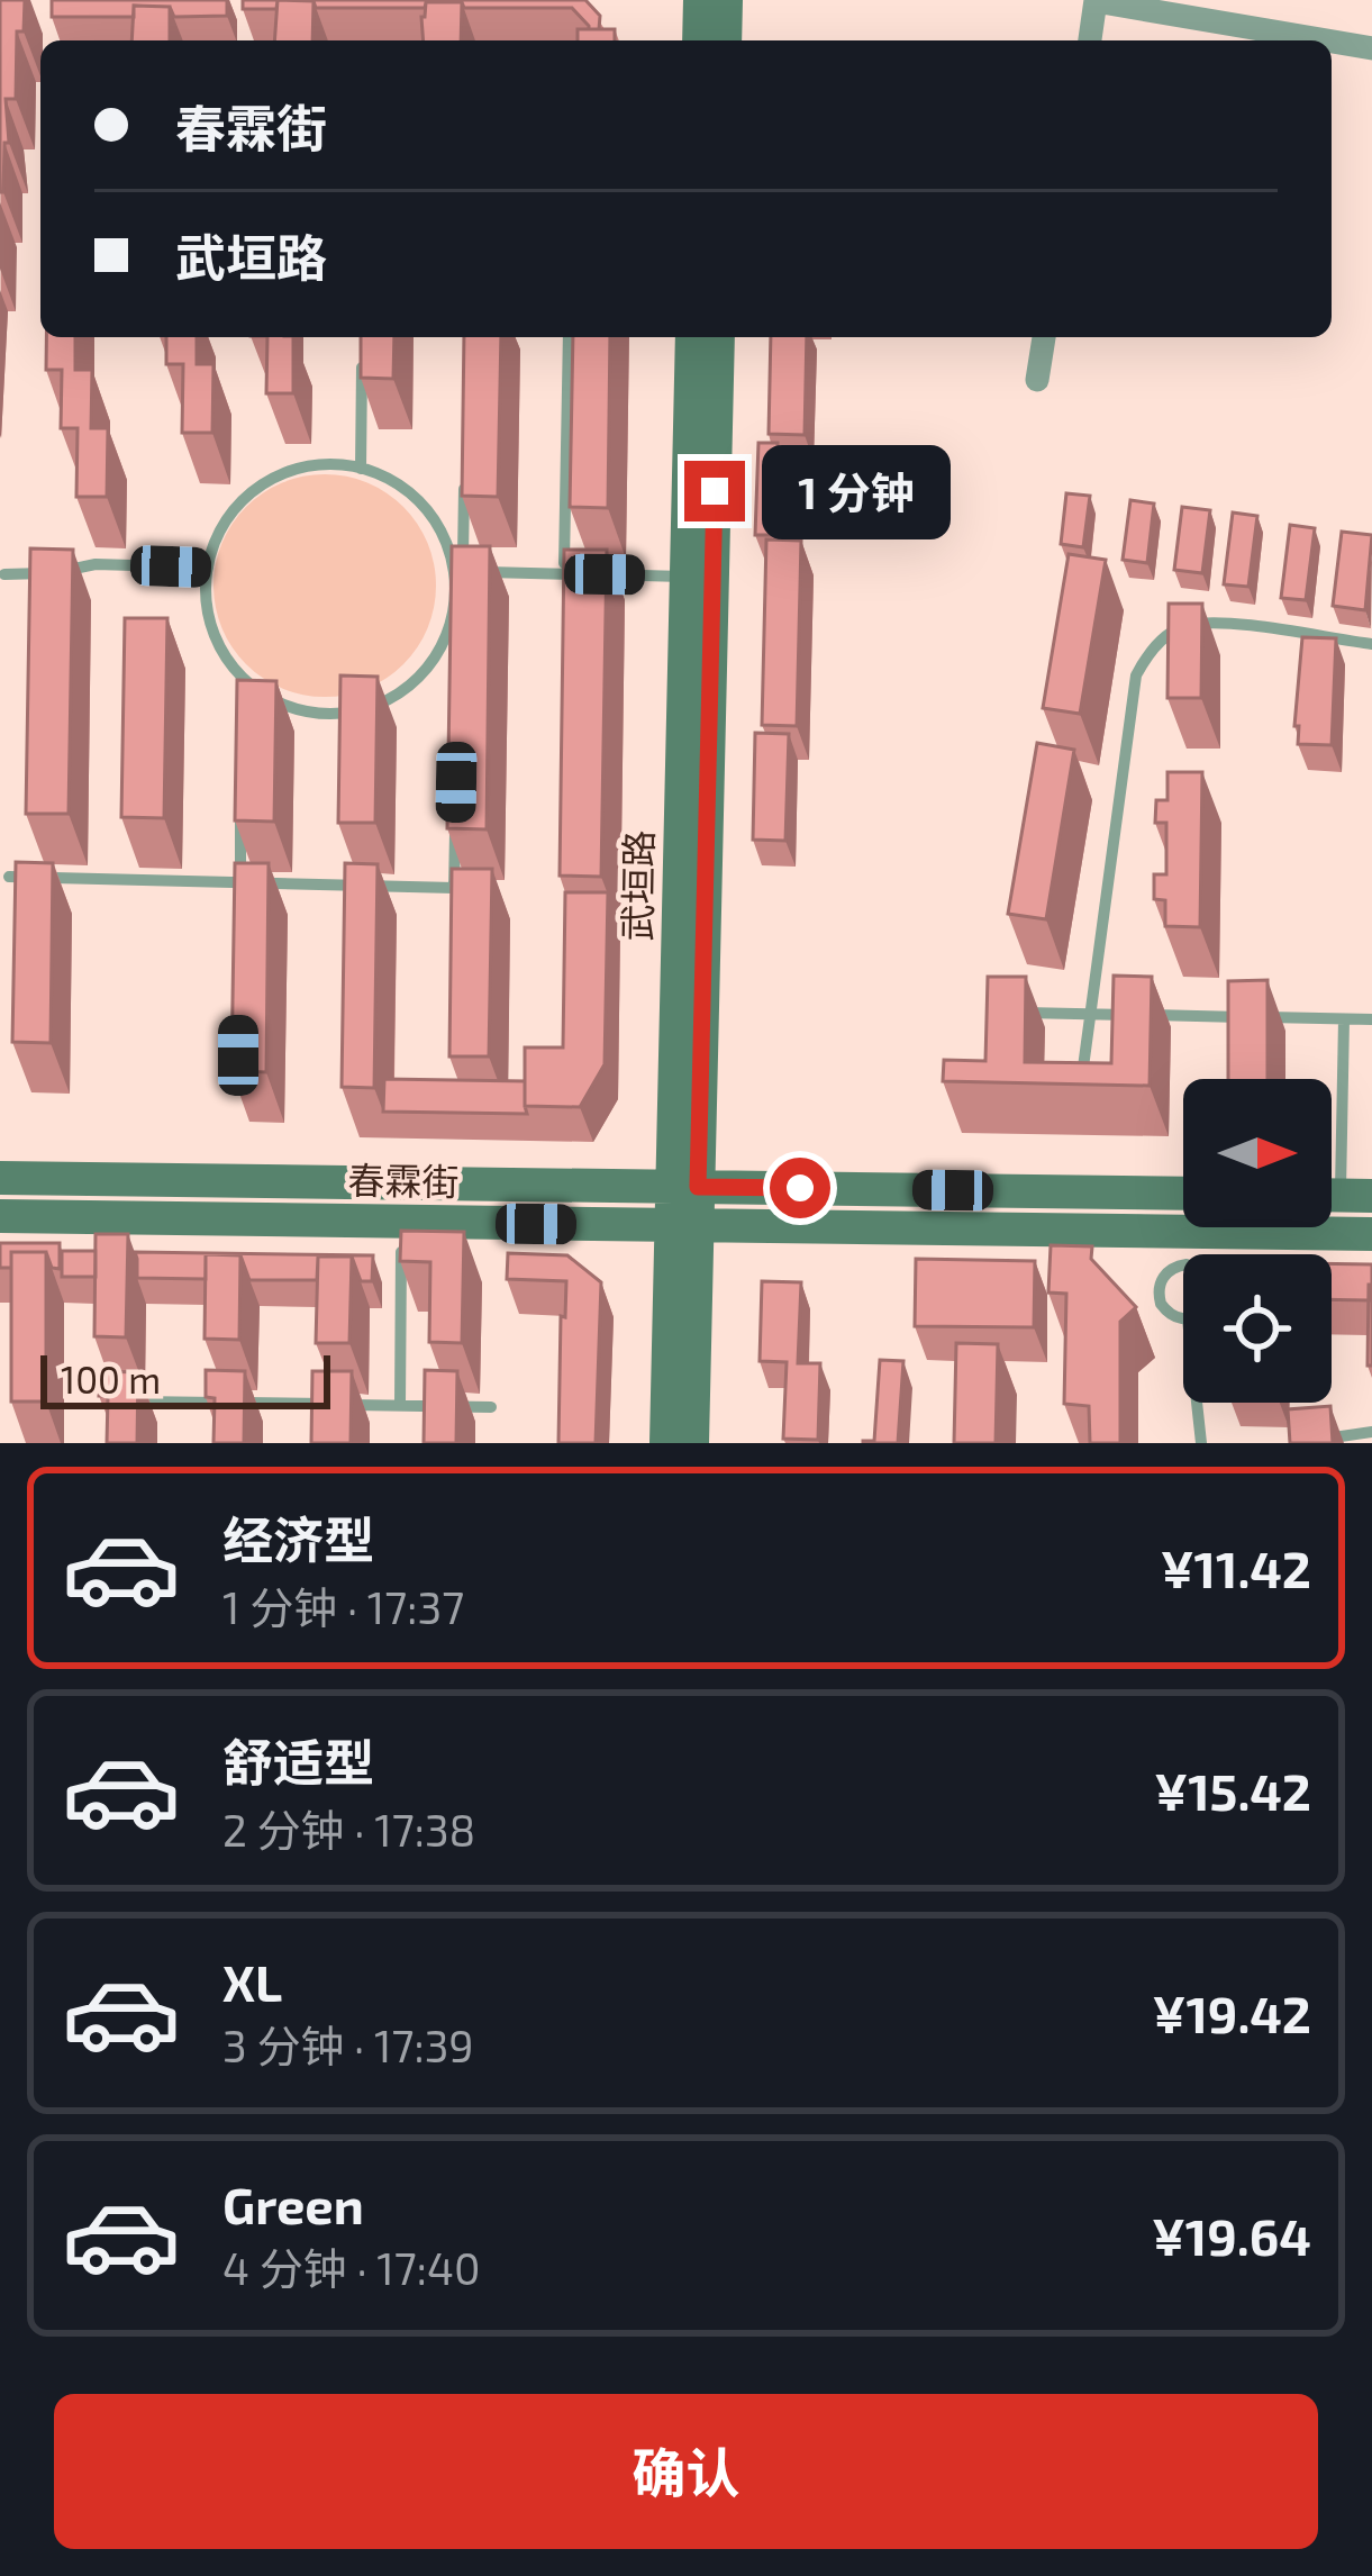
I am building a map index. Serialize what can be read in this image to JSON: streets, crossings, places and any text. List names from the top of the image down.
{
  "streets": {
    "main road": ["武垣路", "春霖街"]
  },
  "crossings": [
    ["武垣路", "春霖街"]
  ],
  "scale_bar": "100 m",
  "north": "right",
  "page": {
    "banner": ["春霖街", "武垣路"],
    "bubble": "1 分钟",
    "scale": "100 m",
    "list": [
      {
        "name": "经济型",
        "note": "1 分钟 · 17:37",
        "value": "¥11.42"
      },
      {
        "name": "舒适型",
        "note": "2 分钟 · 17:38",
        "value": "¥15.42"
      },
      {
        "name": "XL",
        "note": "3 分钟 · 17:39",
        "value": "¥19.42"
      },
      {
        "name": "Green",
        "note": "4 分钟 · 17:40",
        "value": "¥19.64"
      }
    ],
    "buttons": "确认"
  }
}
